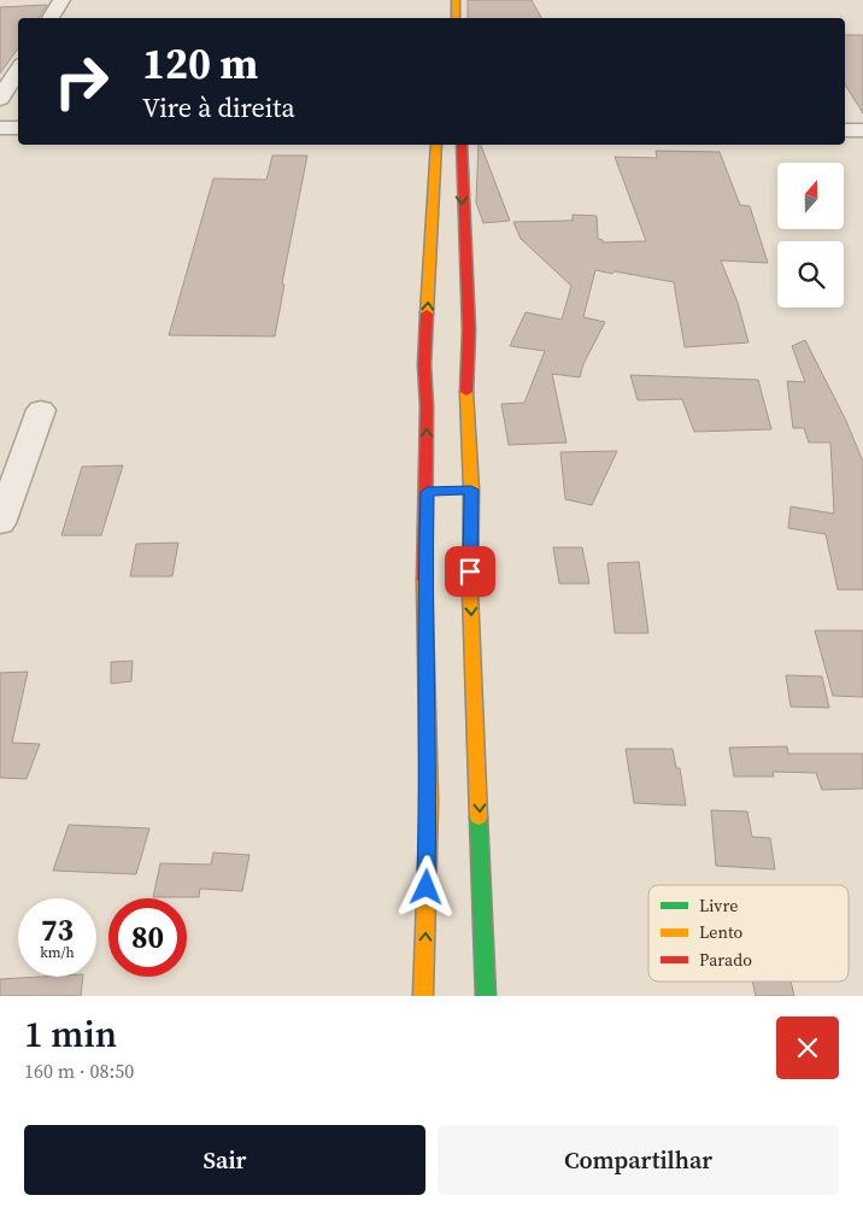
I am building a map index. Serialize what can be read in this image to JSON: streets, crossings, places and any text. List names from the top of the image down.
{
  "legend": ["Livre", "Lento", "Parado"],
  "north": "top",
  "page": {
    "turn": ["120 m", "Vire à direita"],
    "speed": "73 km/h",
    "limit": "80",
    "heading": ["1 min", "160 m · 08:50"],
    "buttons": ["Sair", "Compartilhar"]
  }
}
